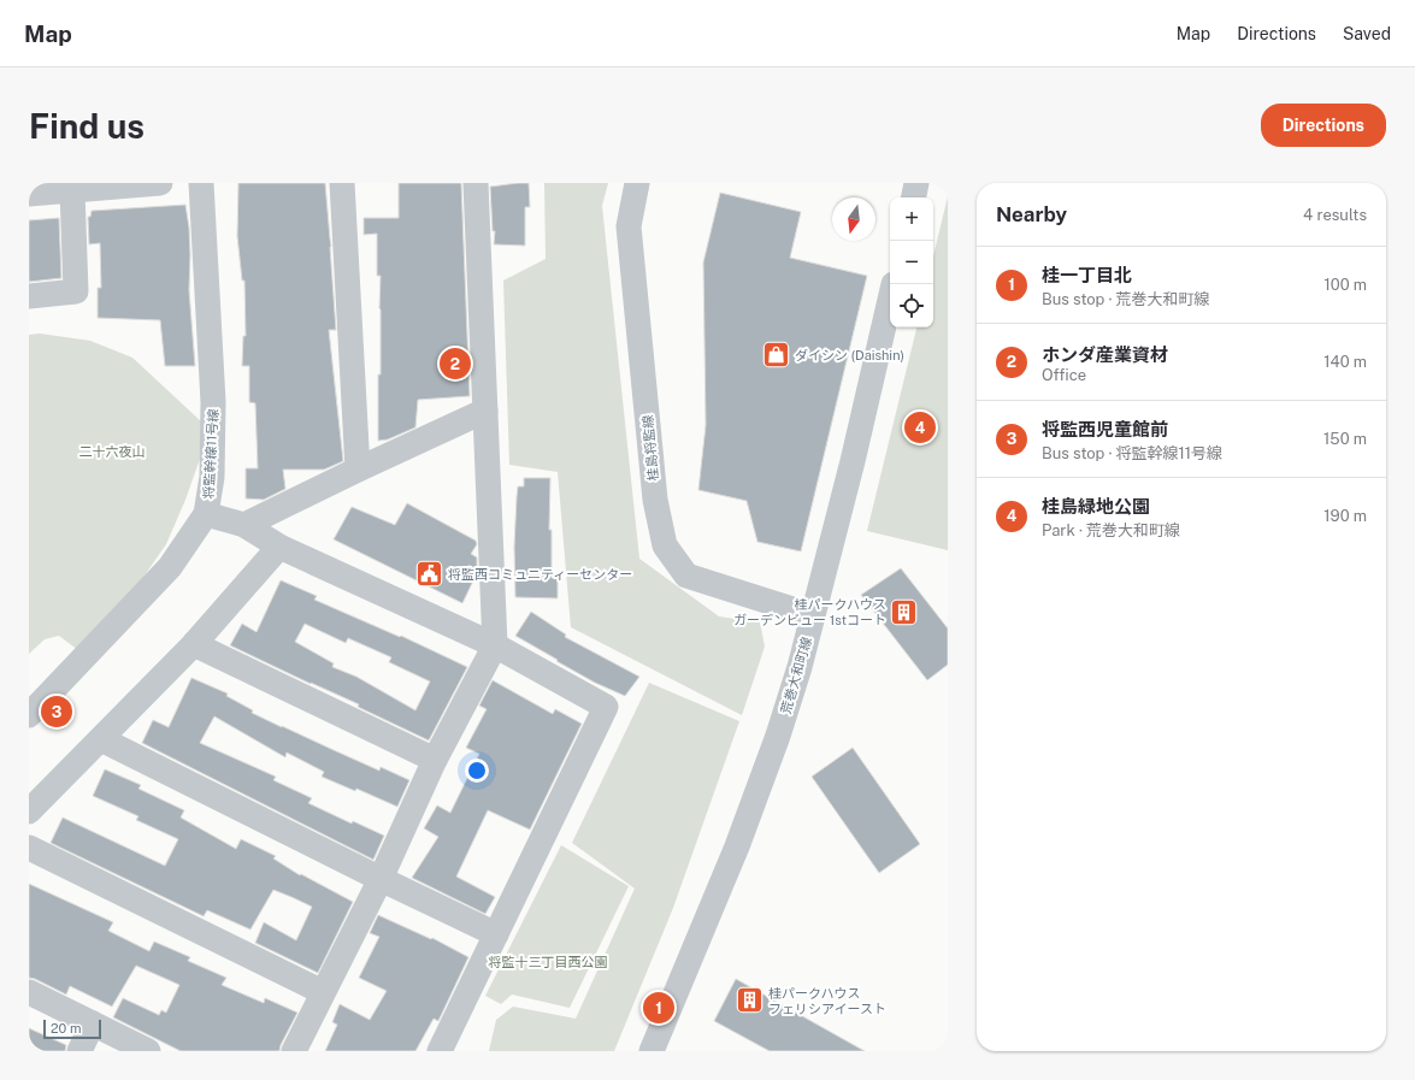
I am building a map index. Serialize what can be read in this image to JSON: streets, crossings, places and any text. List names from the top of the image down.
{
  "streets": {
    "street": ["桂島将監線", "将監幹線11号線", "荒巻大和町線"]
  },
  "crossings": [
    ["桂島将監線", "荒巻大和町線"]
  ],
  "parks": ["二十六夜山", "将監十三丁目西公園"],
  "places": {
    "shop": ["ダイシン (Daishin)"],
    "public building": ["将監西コミュニティーセンター"],
    "building": ["桂パークハウス ガーデンビュー 1stコート", "桂パークハウス フェリシアイースト"]
  },
  "scale_bar": "20 m",
  "north": "bottom",
  "page": {
    "header": "Map",
    "nav": ["Map", "Directions", "Saved"],
    "buttons": "Directions",
    "title": "Find us",
    "heading": ["Nearby", "4 results"],
    "map_buttons": ["+", "−"],
    "list": [
      {
        "mark": "1",
        "name": "桂一丁目北",
        "note": "Bus stop · 荒巻大和町線",
        "value": "100 m"
      },
      {
        "mark": "2",
        "name": "ホンダ産業資材",
        "note": "Office",
        "value": "140 m"
      },
      {
        "mark": "3",
        "name": "将監西児童館前",
        "note": "Bus stop · 将監幹線11号線",
        "value": "150 m"
      },
      {
        "mark": "4",
        "name": "桂島緑地公園",
        "note": "Park · 荒巻大和町線",
        "value": "190 m"
      }
    ],
    "pins": [
      "2",
      "4",
      "3",
      "1"
    ],
    "scale": "20 m"
  }
}
